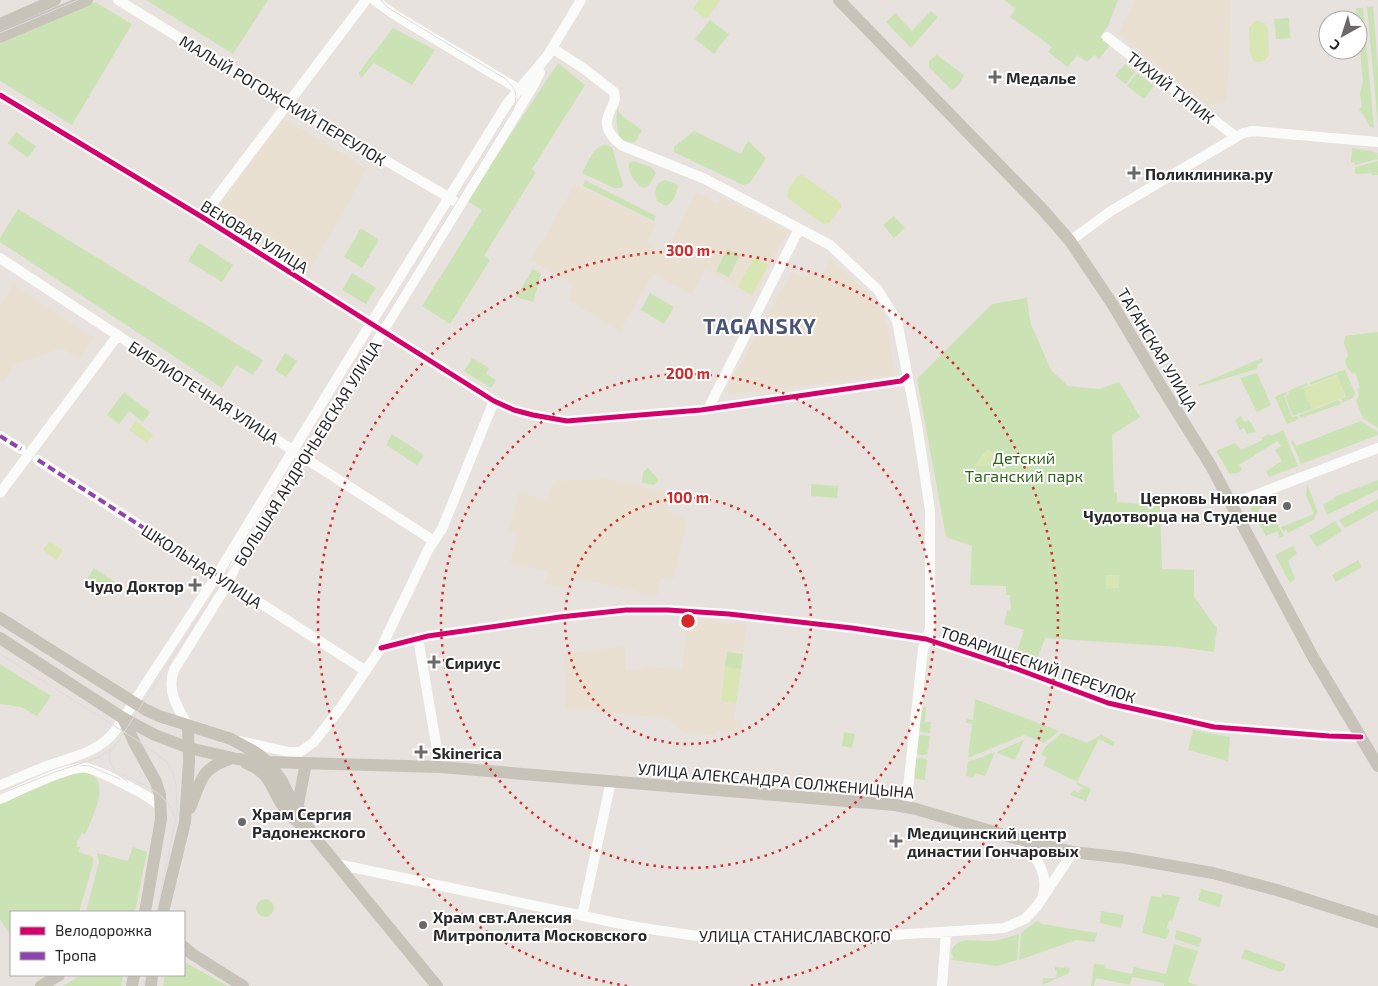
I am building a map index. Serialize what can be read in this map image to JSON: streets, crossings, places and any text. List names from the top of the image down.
{
  "streets": {
    "main road": ["ТАГАНСКАЯ УЛИЦА", "УЛИЦА АЛЕКСАНДРА СОЛЖЕНИЦЫНА"],
    "street": [
      "ТИХИЙ ТУПИК",
      "МАЛЫЙ РОГОЖСКИЙ ПЕРЕУЛОК",
      "ВЕКОВАЯ УЛИЦА",
      "БИБЛИОТЕЧНАЯ УЛИЦА",
      "БОЛЬШАЯ АНДРОНЬЕВСКАЯ УЛИЦА",
      "ШКОЛЬНАЯ УЛИЦА",
      "ТОВАРИЩЕСКИЙ ПЕРЕУЛОК",
      "УЛИЦА СТАНИСЛАВСКОГО"
    ]
  },
  "crossings": [
    ["МАЛЫЙ РОГОЖСКИЙ ПЕРЕУЛОК", "БОЛЬШАЯ АНДРОНЬЕВСКАЯ УЛИЦА"],
    ["ВЕКОВАЯ УЛИЦА", "БОЛЬШАЯ АНДРОНЬЕВСКАЯ УЛИЦА"],
    ["ТАГАНСКАЯ УЛИЦА", "ТОВАРИЩЕСКИЙ ПЕРЕУЛОК"],
    ["БИБЛИОТЕЧНАЯ УЛИЦА", "БОЛЬШАЯ АНДРОНЬЕВСКАЯ УЛИЦА"],
    ["БОЛЬШАЯ АНДРОНЬЕВСКАЯ УЛИЦА", "ШКОЛЬНАЯ УЛИЦА"],
    ["УЛИЦА АЛЕКСАНДРА СОЛЖЕНИЦЫНА", "УЛИЦА СТАНИСЛАВСКОГО"]
  ],
  "districts": ["TAGANSKY"],
  "parks": ["Детский Таганский парк"],
  "places": {
    "health": [
      "Медалье",
      "Поликлиника.ру",
      "Чудо Доктор",
      "Сириус",
      "Skinerica",
      "Медицинский центр династии Гончаровых"
    ],
    "other": ["Церковь Николая Чудотворца на Студенце", "Храм Сергия Радонежского", "Храм свт.Алексия Митрополита Московского"]
  },
  "legend": ["Велодорожка", "Тропа"],
  "north": "bottom left",
  "rings": ["300 m", "200 m", "100 m"]
}
